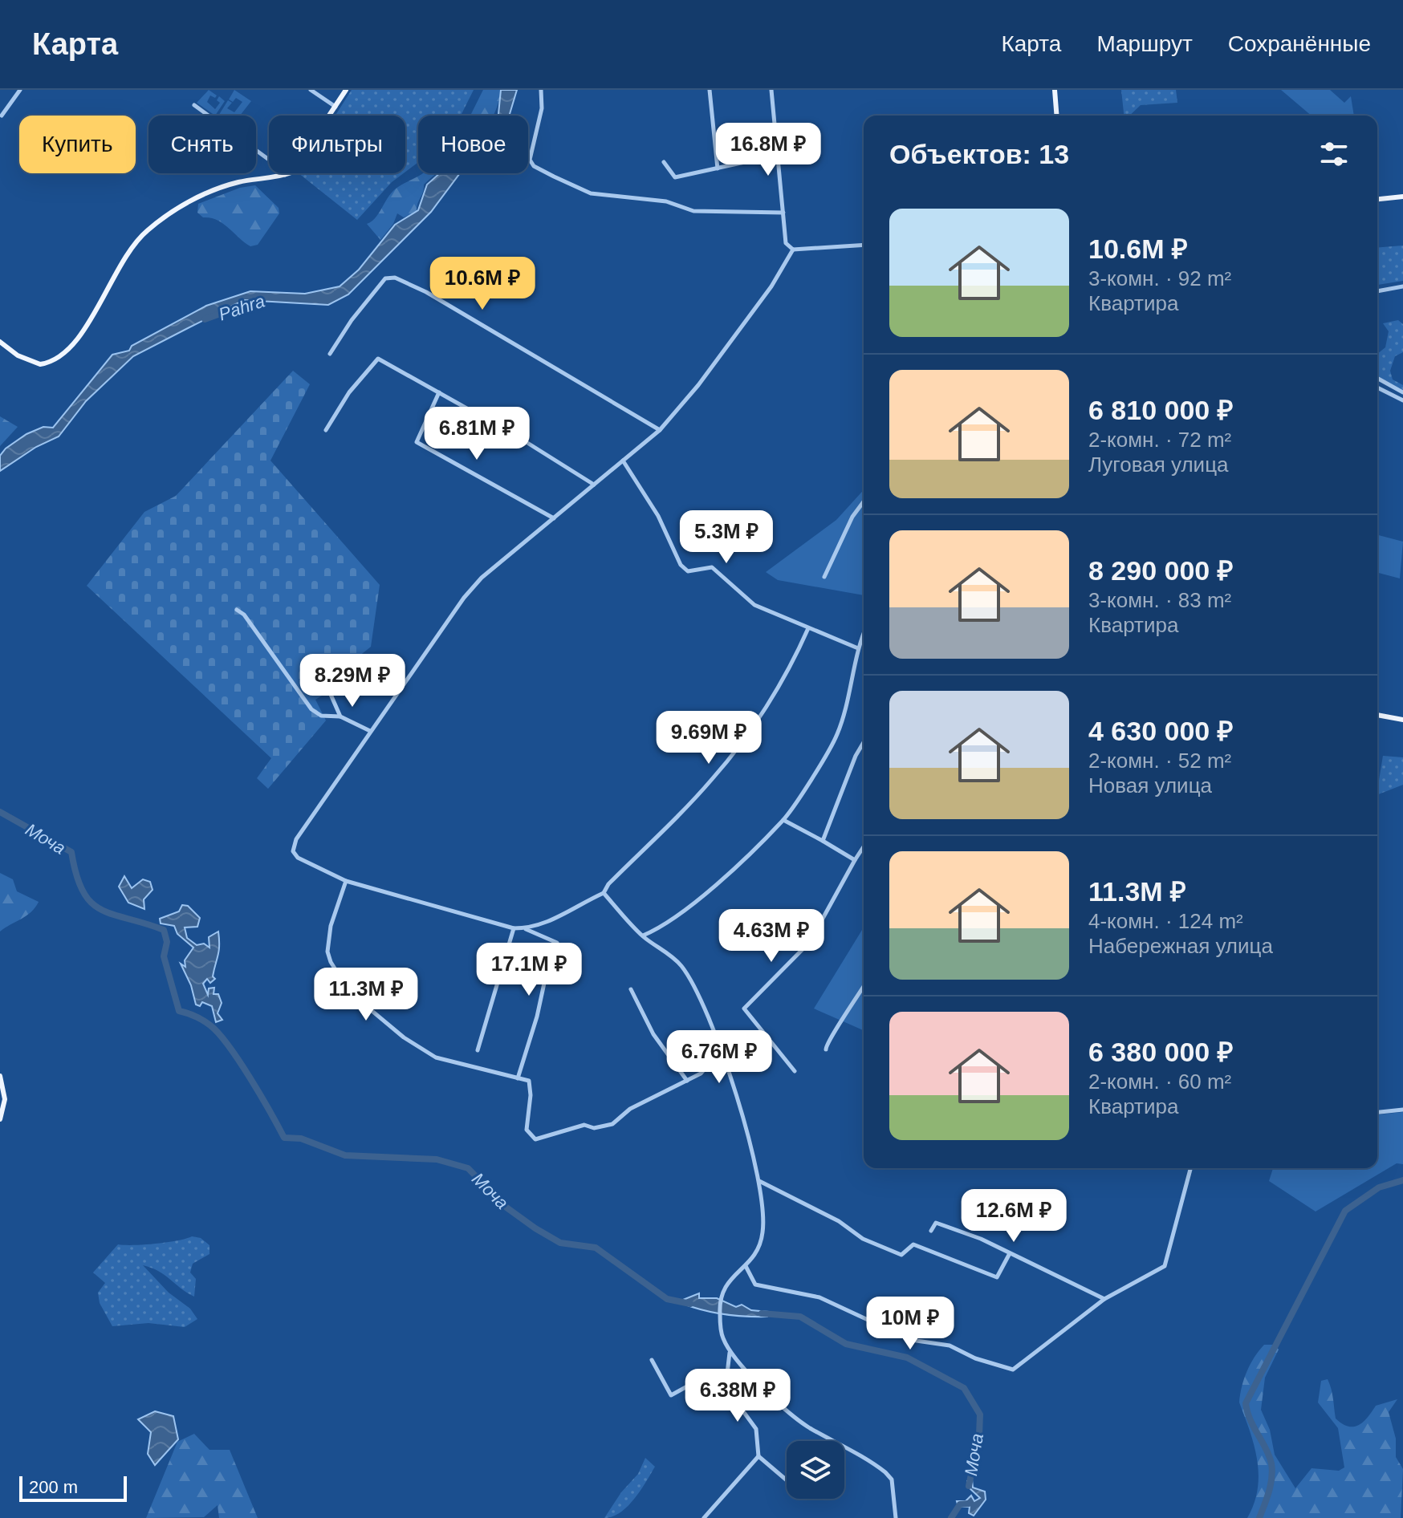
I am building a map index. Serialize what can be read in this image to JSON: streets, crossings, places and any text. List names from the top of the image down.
{
  "water": ["Pahra", "Моча"],
  "scale_bar": "200 m",
  "page": {
    "header": "Карта",
    "nav": ["Карта", "Маршрут", "Сохранённые"],
    "chip": [
      "Купить",
      "Снять",
      "Фильтры",
      "Новое"
    ],
    "heading": "Объектов: 13",
    "price": [
      "16.8M ₽",
      "10.6M ₽",
      "6.81M ₽",
      "5.3M ₽",
      "8.29M ₽",
      "9.69M ₽",
      "4.63M ₽",
      "17.1M ₽",
      "11.3M ₽",
      "6.76M ₽",
      "12.6M ₽",
      "10M ₽",
      "6.38M ₽"
    ],
    "list": [
      {
        "name": "10.6M ₽",
        "note": "3-комн. · 92 m² · Квартира"
      },
      {
        "name": "6 810 000 ₽",
        "note": "2-комн. · 72 m² · Луговая улица"
      },
      {
        "name": "8 290 000 ₽",
        "note": "3-комн. · 83 m² · Квартира"
      },
      {
        "name": "4 630 000 ₽",
        "note": "2-комн. · 52 m² · Новая улица"
      },
      {
        "name": "11.3M ₽",
        "note": "4-комн. · 124 m² · Набережная улица"
      },
      {
        "name": "6 380 000 ₽",
        "note": "2-комн. · 60 m² · Квартира"
      }
    ],
    "scale": "200 m"
  }
}
